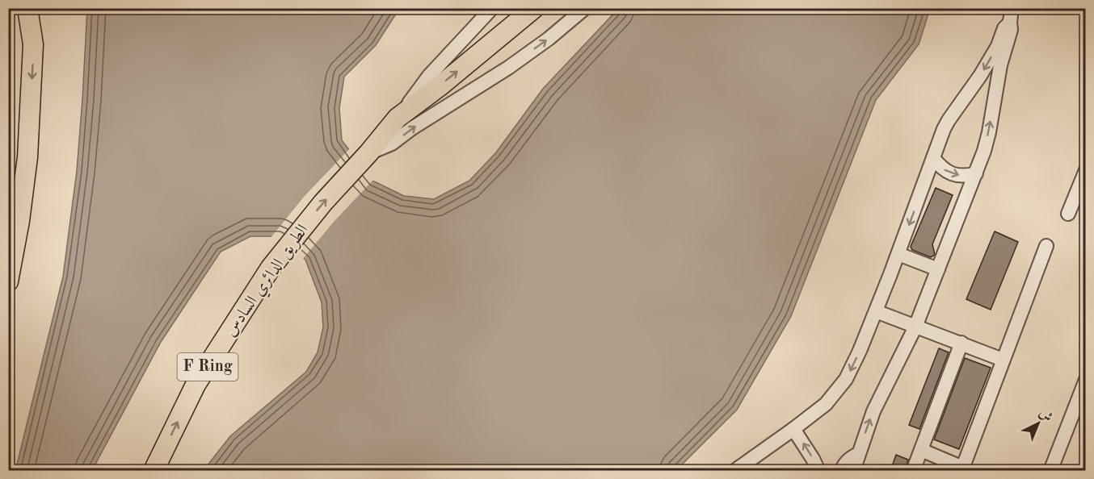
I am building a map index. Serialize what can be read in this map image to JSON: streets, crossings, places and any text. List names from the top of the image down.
{
  "streets": {
    "highway": ["الطريق الدائري السادس", "F Ring"]
  },
  "one_way": ["الطريق الدائري السادس"],
  "north": "top right"
}
